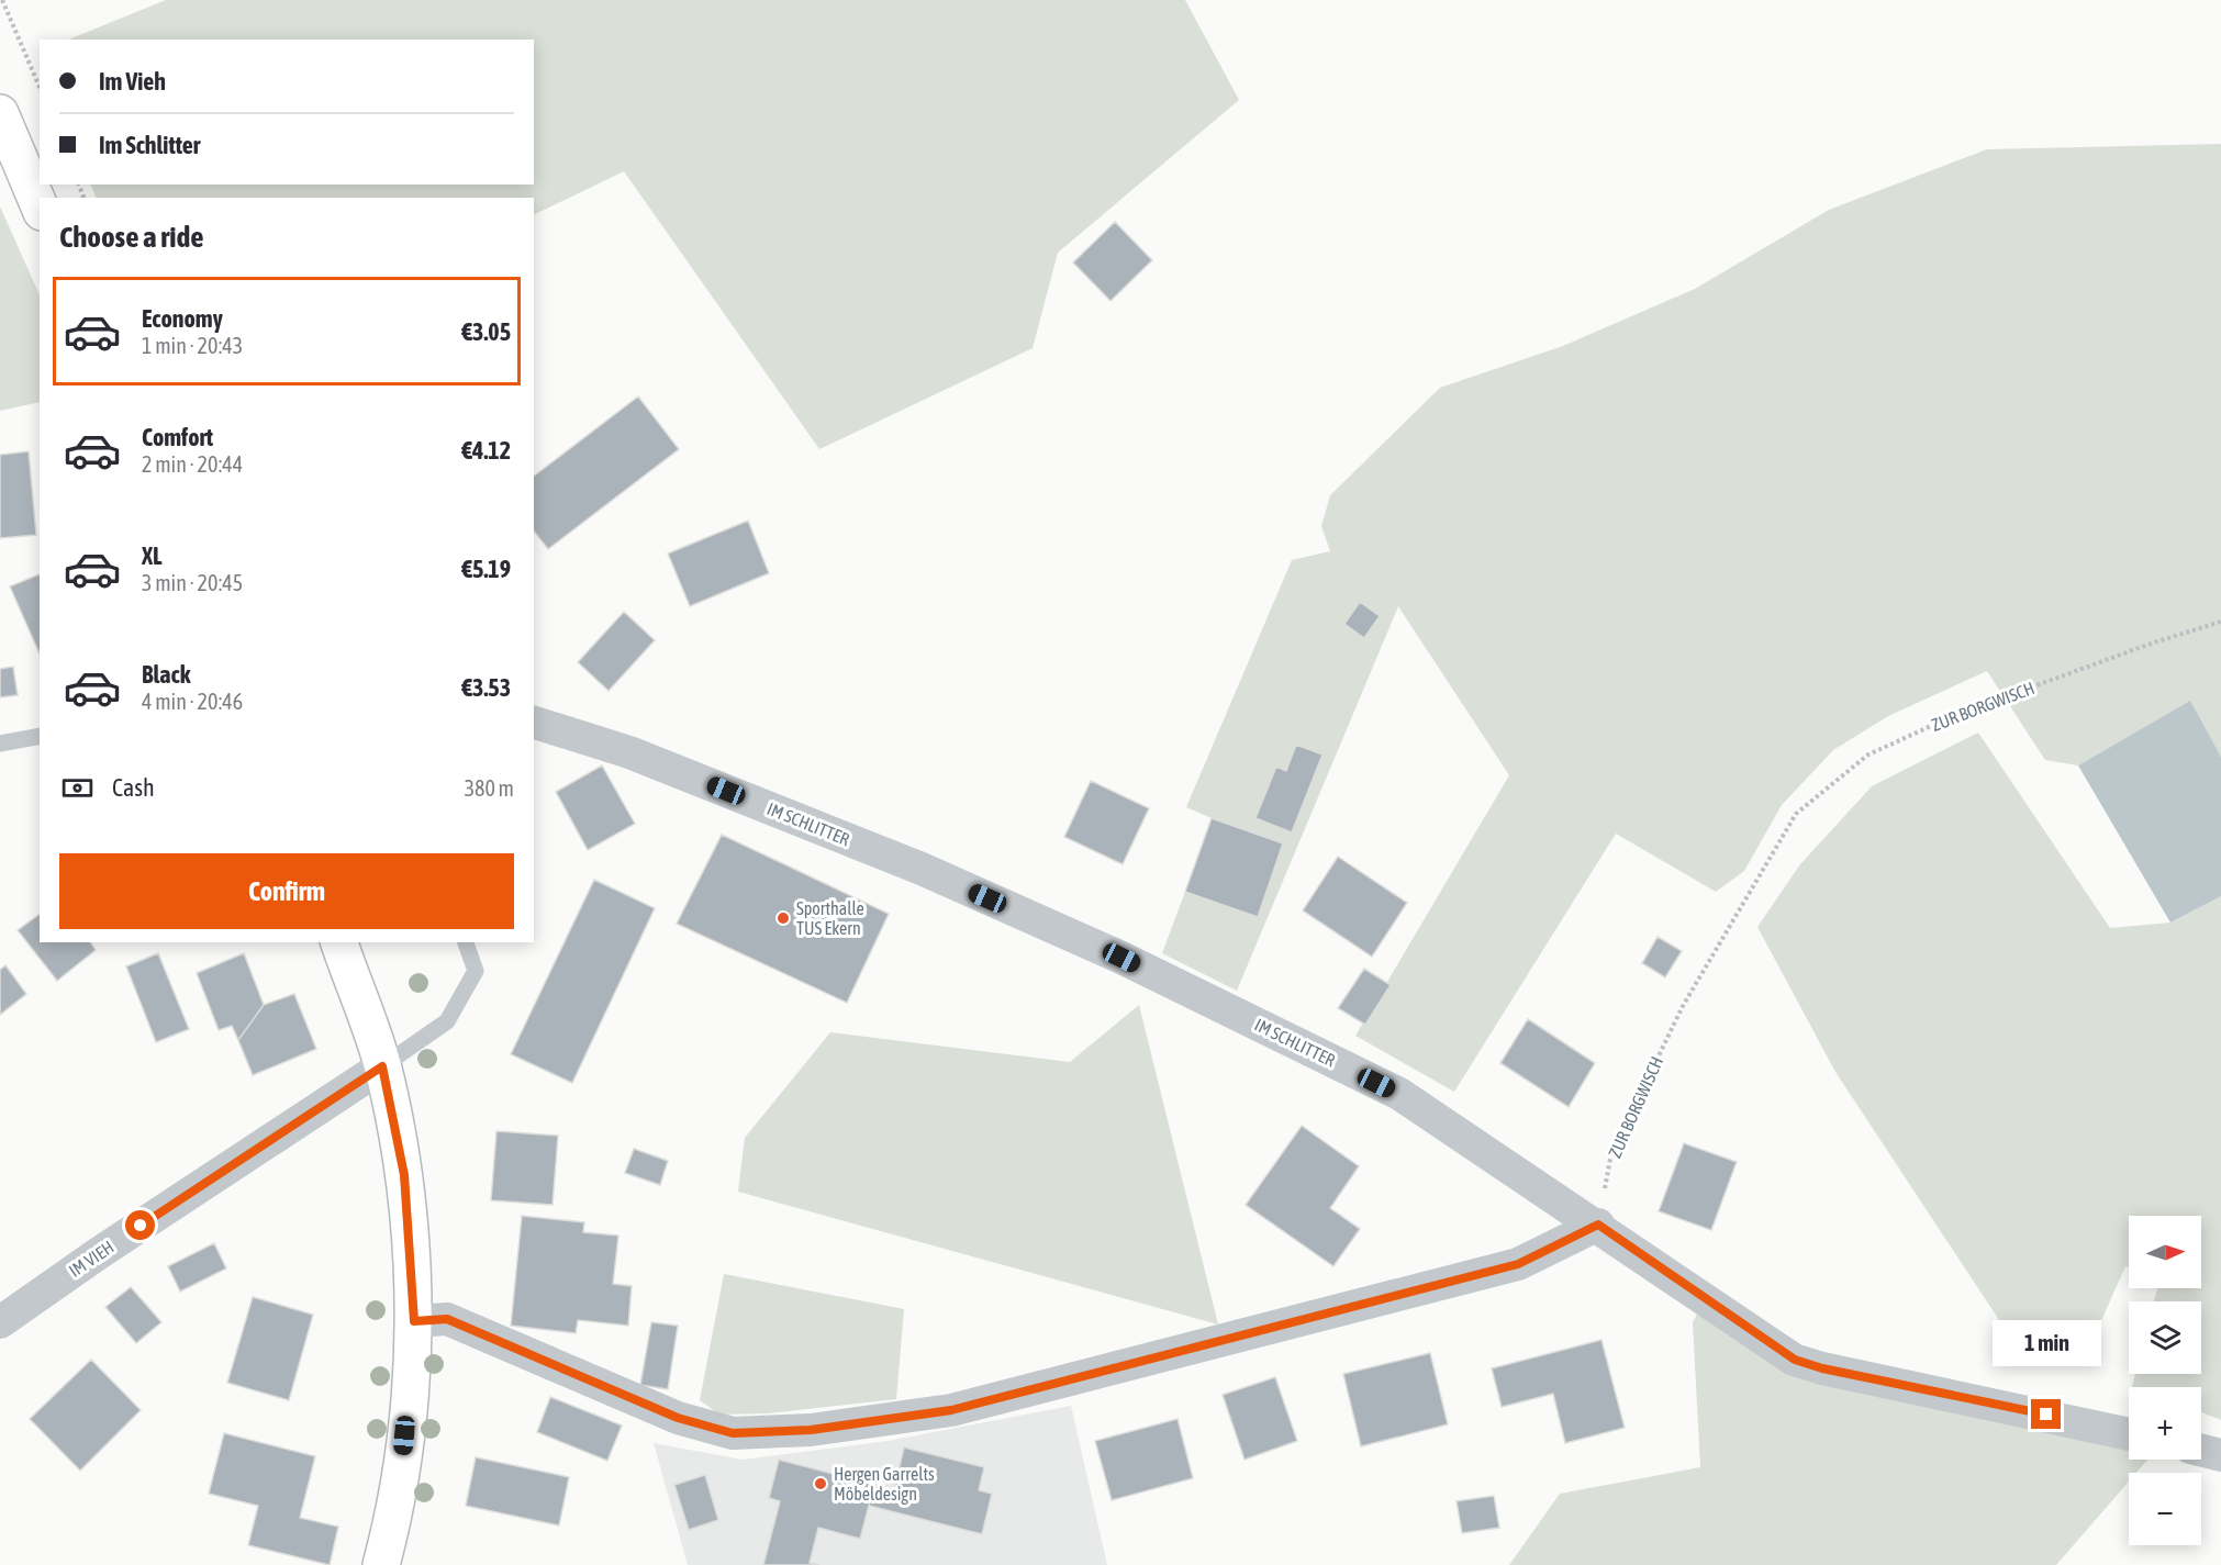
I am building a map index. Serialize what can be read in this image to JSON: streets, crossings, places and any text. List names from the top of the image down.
{
  "streets": {
    "street": ["IM SCHLITTER", "IM VIEH"],
    "path": ["ZUR BORGWISCH"]
  },
  "crossings": [
    ["ZUR BORGWISCH", "IM SCHLITTER"]
  ],
  "places": ["Sporthalle TUS Ekern", "Hergen Garrelts Möbeldesign"],
  "north": "right",
  "page": {
    "banner": ["Im Vieh", "Im Schlitter"],
    "heading": "Choose a ride",
    "list": [
      {
        "name": "Economy",
        "note": "1 min · 20:43",
        "value": "€3.05"
      },
      {
        "name": "Comfort",
        "note": "2 min · 20:44",
        "value": "€4.12"
      },
      {
        "name": "XL",
        "note": "3 min · 20:45",
        "value": "€5.19"
      },
      {
        "name": "Black",
        "note": "4 min · 20:46",
        "value": "€3.53"
      }
    ],
    "pay": ["Cash", "380 m"],
    "buttons": "Confirm",
    "map_buttons": ["+", "−"],
    "bubble": "1 min"
  }
}
